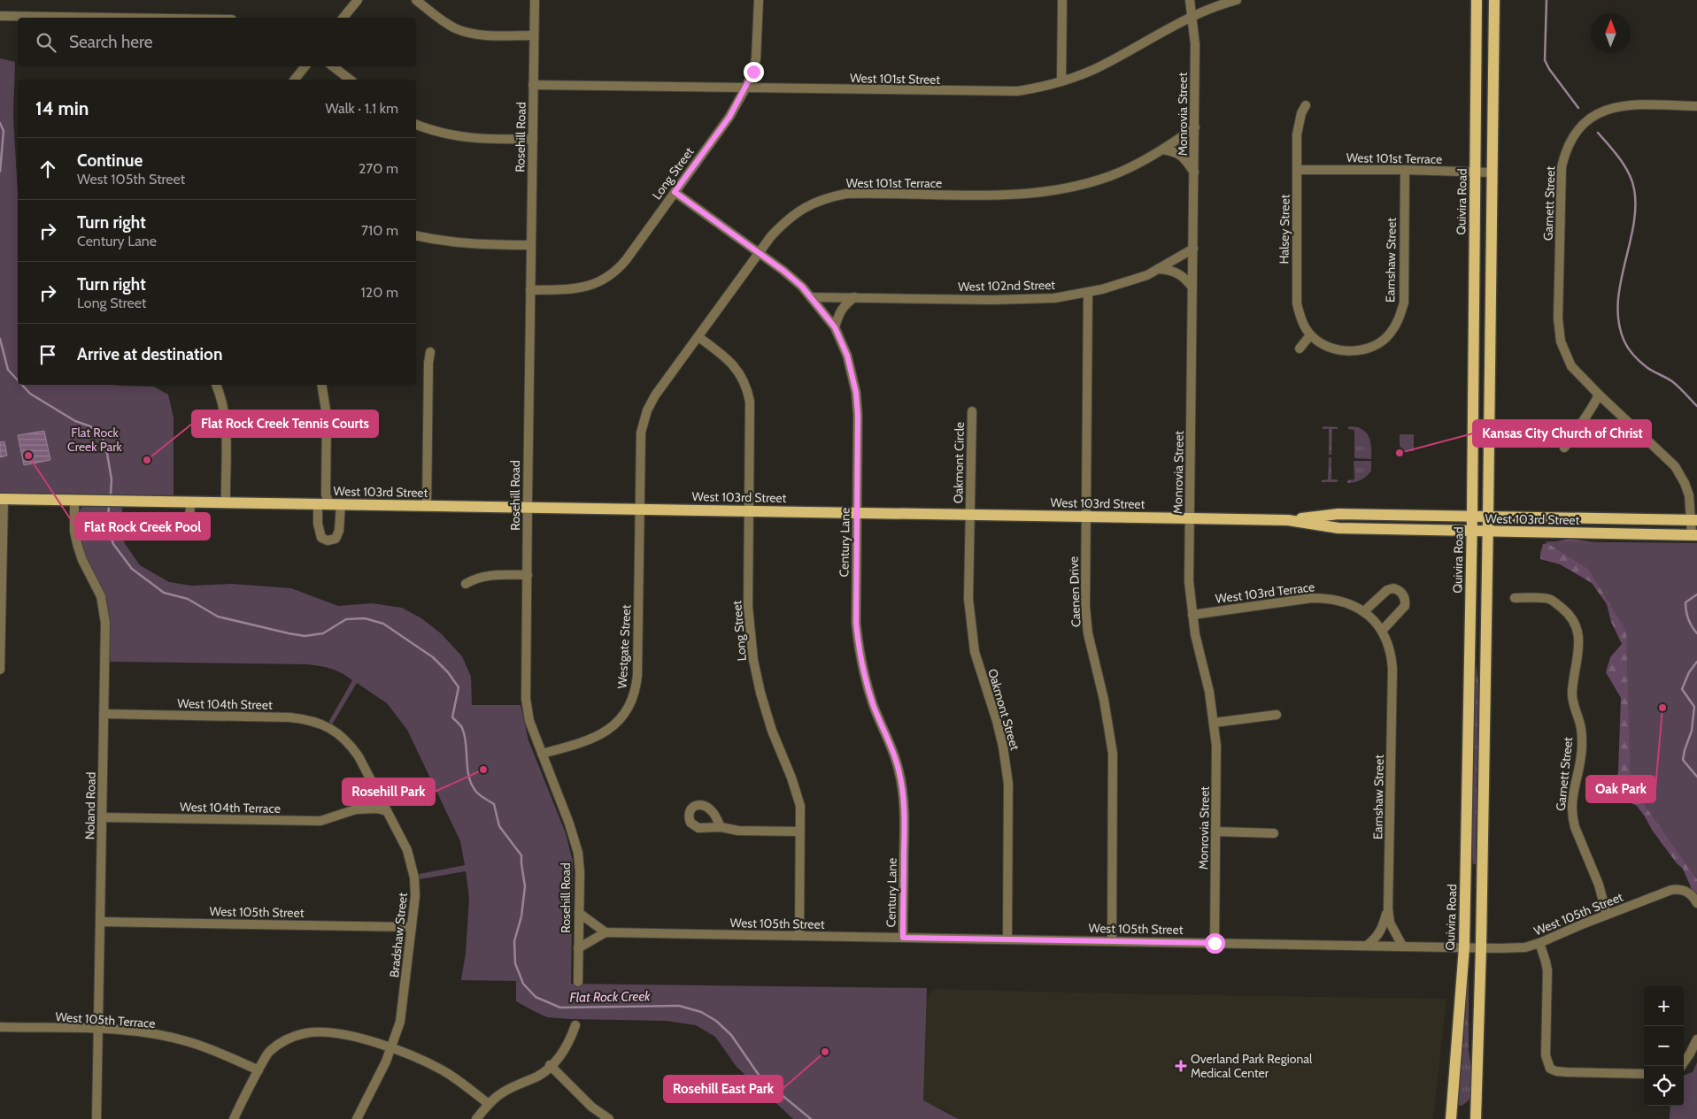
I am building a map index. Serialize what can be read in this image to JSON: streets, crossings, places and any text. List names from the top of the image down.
{
  "streets": {
    "main road": ["Quivira Road", "West 103rd Street"],
    "street": [
      "West 101st Street",
      "Monrovia Street",
      "Rosehill Road",
      "West 101st Terrace",
      "Long Street",
      "Garnett Street",
      "Halsey Street",
      "Earnshaw Street",
      "West 102nd Street",
      "Oakmont Circle",
      "Century Lane",
      "Caenen Drive",
      "West 103rd Terrace",
      "Westgate Street",
      "West 104th Street",
      "Oakmont Street",
      "Noland Road",
      "West 104th Terrace",
      "West 105th Street",
      "Bradshaw Street",
      "West 105th Terrace"
    ]
  },
  "crossings": [
    ["West 101st Street", "Monrovia Street"],
    ["West 101st Street", "Rosehill Road"],
    ["West 101st Street", "Long Street"],
    ["Monrovia Street", "West 101st Terrace"],
    ["Monrovia Street", "West 102nd Street"],
    ["Monrovia Street", "West 103rd Street"],
    ["Monrovia Street", "West 103rd Terrace"],
    ["Monrovia Street", "West 105th Street"],
    ["Rosehill Road", "Long Street"],
    ["Rosehill Road", "West 103rd Street"],
    ["Rosehill Road", "Westgate Street"],
    ["West 101st Terrace", "Long Street"],
    ["West 101st Terrace", "Quivira Road"],
    ["West 101st Terrace", "Halsey Street"],
    ["West 101st Terrace", "Earnshaw Street"],
    ["West 101st Terrace", "West 103rd Street"],
    ["West 101st Terrace", "Century Lane"],
    ["West 101st Terrace", "Westgate Street"],
    ["Long Street", "West 103rd Street"],
    ["Long Street", "Century Lane"],
    ["Long Street", "West 105th Street"],
    ["Quivira Road", "West 103rd Street"],
    ["Quivira Road", "West 105th Street"],
    ["Garnett Street", "West 103rd Street"],
    ["Garnett Street", "West 105th Street"],
    ["Halsey Street", "Earnshaw Street"],
    ["Earnshaw Street", "West 103rd Terrace"],
    ["Earnshaw Street", "West 105th Street"],
    ["West 102nd Street", "Century Lane"],
    ["West 102nd Street", "Caenen Drive"],
    ["Oakmont Circle", "West 103rd Street"],
    ["Oakmont Circle", "Oakmont Street"],
    ["West 103rd Street", "Century Lane"],
    ["West 103rd Street", "Caenen Drive"],
    ["West 103rd Street", "Westgate Street"],
    ["West 103rd Street", "Oakmont Street"],
    ["West 103rd Street", "Noland Road"],
    ["Century Lane", "West 105th Street"],
    ["Caenen Drive", "West 105th Street"],
    ["West 104th Street", "Noland Road"],
    ["West 104th Street", "Bradshaw Street"],
    ["Oakmont Street", "West 105th Street"],
    ["Noland Road", "West 104th Terrace"],
    ["Noland Road", "West 105th Street"],
    ["Noland Road", "West 105th Terrace"],
    ["West 104th Terrace", "Bradshaw Street"],
    ["West 105th Street", "Bradshaw Street"]
  ],
  "water": ["Flat Rock Creek"],
  "parks": ["Flat Rock Creek Park"],
  "places": {
    "other": [
      "Kansas City Church of Christ",
      "Flat Rock Creek Pool",
      "Flat Rock Creek Tennis Courts",
      "Oak Park",
      "Rosehill Park",
      "Rosehill East Park"
    ],
    "health": ["Overland Park Regional Medical Center"]
  },
  "north": "top",
  "page": {
    "search": "Search here",
    "heading": ["14 min", "Walk · 1.1 km"],
    "list": [
      ["Continue", "West 105th Street", "270 m"],
      ["Turn right", "Century Lane", "710 m"],
      ["Turn right", "Long Street", "120 m"],
      "Arrive at destination"
    ],
    "map_buttons": ["+", "−"]
  }
}
